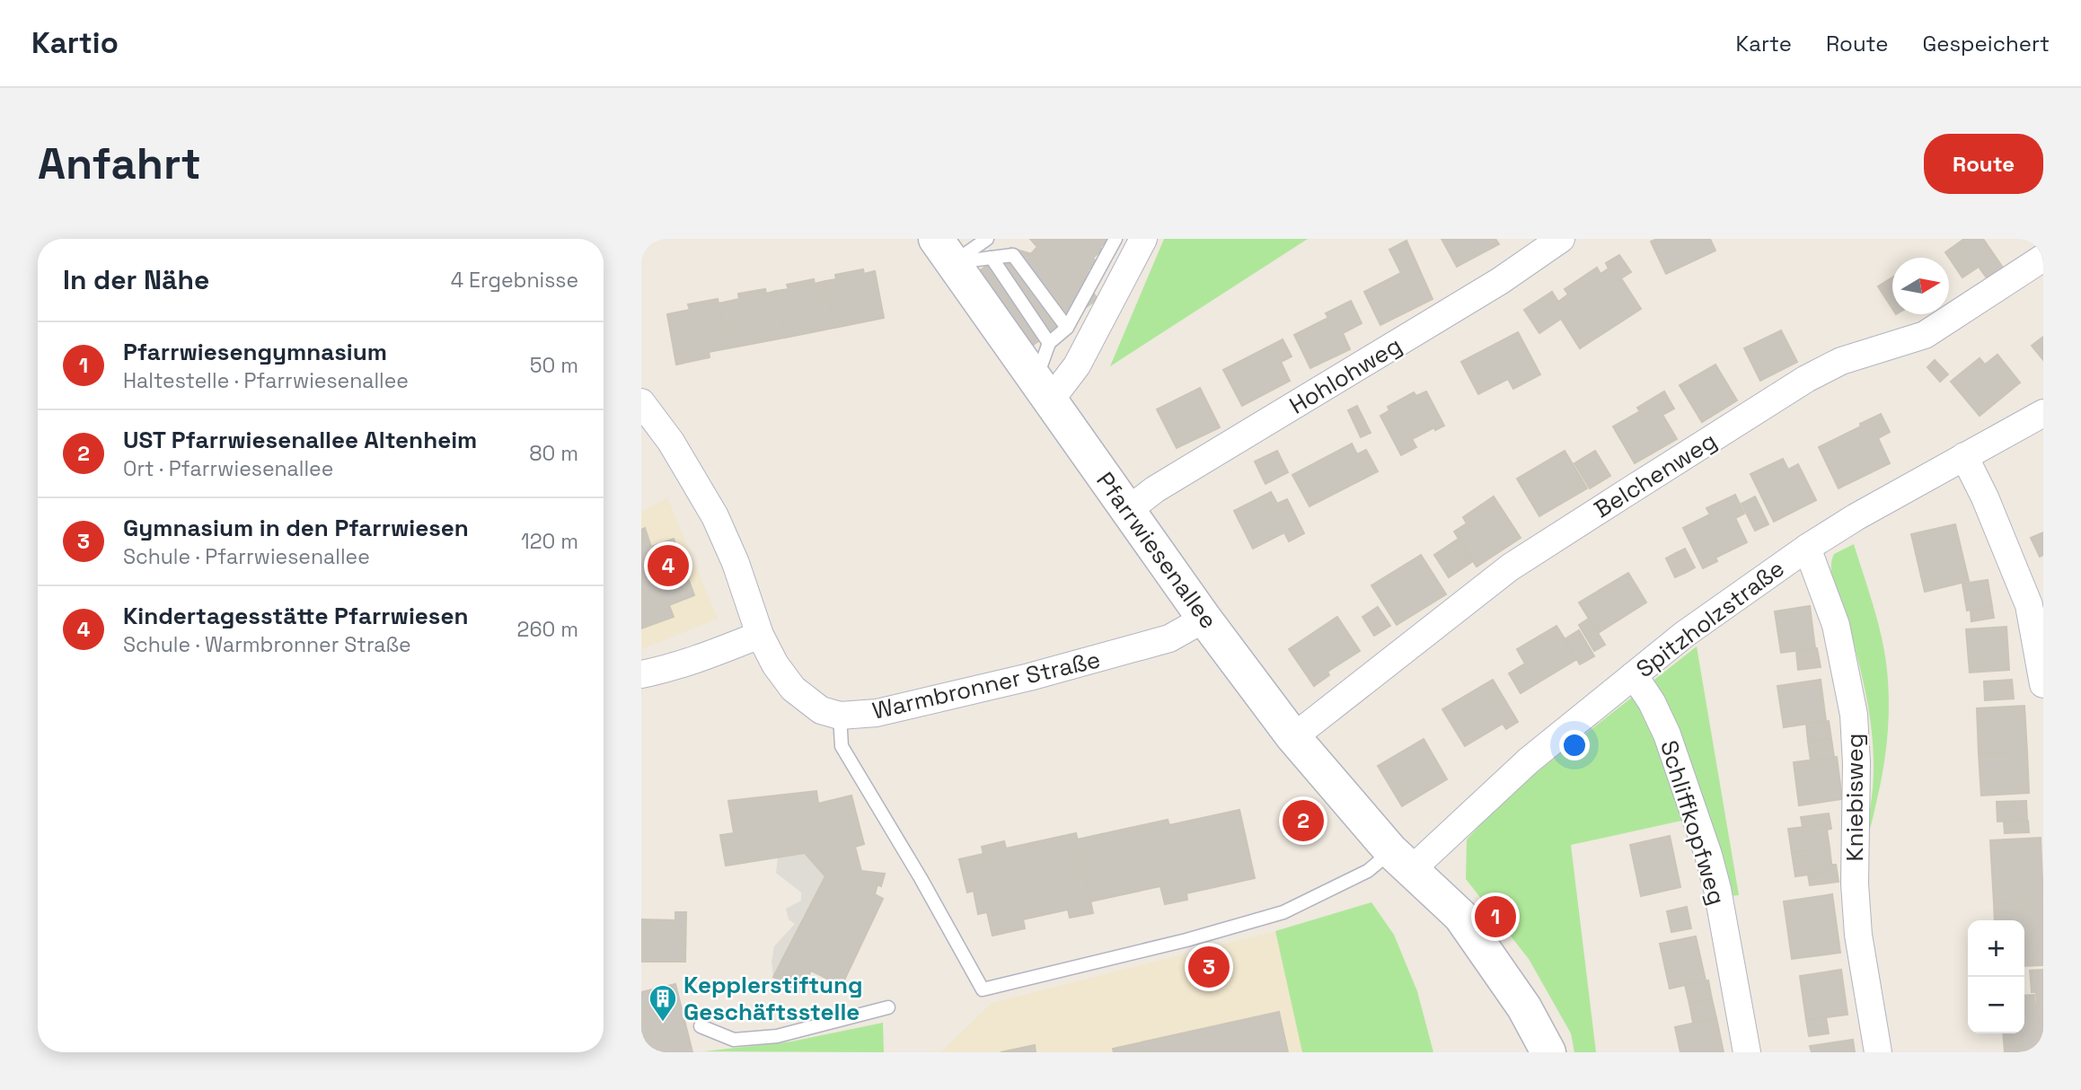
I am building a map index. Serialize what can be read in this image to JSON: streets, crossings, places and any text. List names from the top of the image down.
{
  "streets": {
    "main road": ["Pfarrwiesenallee"],
    "street": [
      "Hohlohweg",
      "Belchenweg",
      "Spitzholzstraße",
      "Warmbronner Straße",
      "Kniebisweg",
      "Schliffkopfweg"
    ]
  },
  "crossings": [
    ["Hohlohweg", "Pfarrwiesenallee"],
    ["Belchenweg", "Pfarrwiesenallee"],
    ["Pfarrwiesenallee", "Spitzholzstraße"],
    ["Pfarrwiesenallee", "Warmbronner Straße"],
    ["Spitzholzstraße", "Kniebisweg"],
    ["Spitzholzstraße", "Schliffkopfweg"]
  ],
  "places": {
    "building": ["Kepplerstiftung Geschäftsstelle"]
  },
  "north": "right",
  "page": {
    "header": "Kartio",
    "nav": ["Karte", "Route", "Gespeichert"],
    "buttons": "Route",
    "title": "Anfahrt",
    "heading": ["In der Nähe", "4 Ergebnisse"],
    "list": [
      {
        "mark": "1",
        "name": "Pfarrwiesengymnasium",
        "note": "Haltestelle · Pfarrwiesenallee",
        "value": "50 m"
      },
      {
        "mark": "2",
        "name": "UST Pfarrwiesenallee Altenheim",
        "note": "Ort · Pfarrwiesenallee",
        "value": "80 m"
      },
      {
        "mark": "3",
        "name": "Gymnasium in den Pfarrwiesen",
        "note": "Schule · Pfarrwiesenallee",
        "value": "120 m"
      },
      {
        "mark": "4",
        "name": "Kindertagesstätte Pfarrwiesen",
        "note": "Schule · Warmbronner Straße",
        "value": "260 m"
      }
    ],
    "pins": [
      "4",
      "2",
      "1",
      "3"
    ],
    "map_buttons": ["+", "−"]
  }
}
